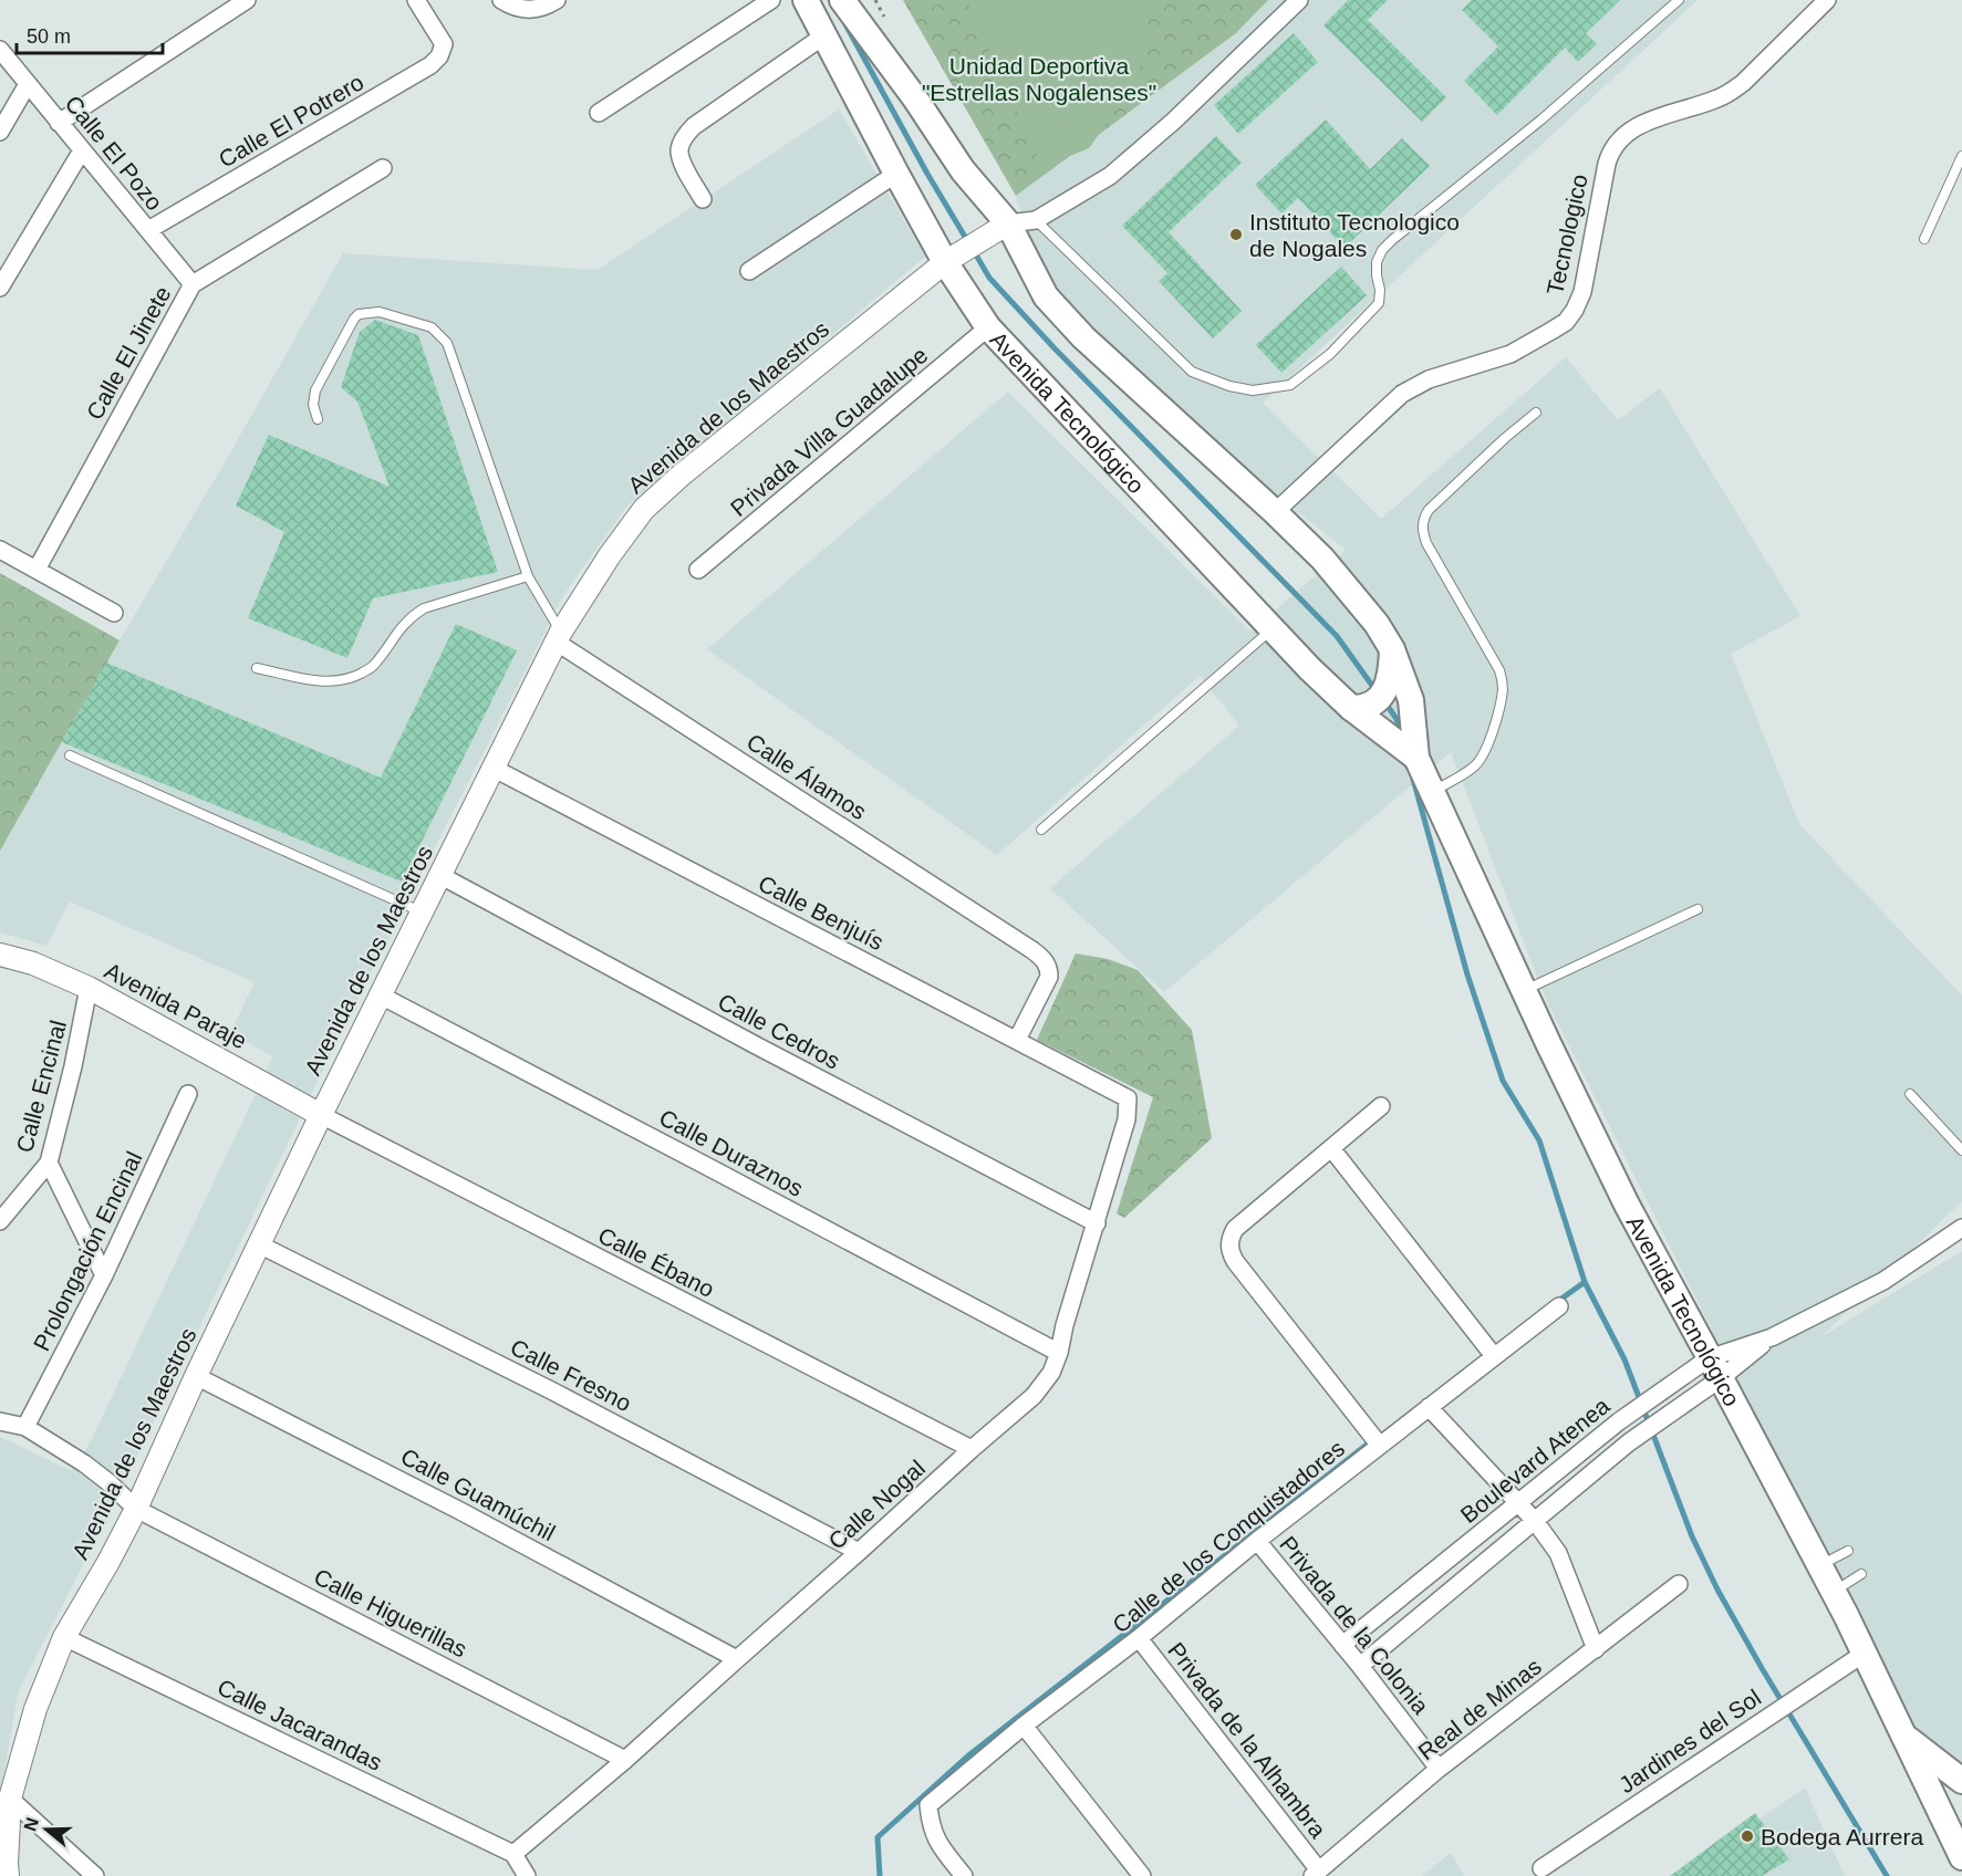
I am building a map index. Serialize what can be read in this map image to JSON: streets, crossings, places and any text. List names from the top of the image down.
{
  "streets": {
    "main road": ["Avenida Tecnológico"],
    "street": [
      "Calle El Potrero",
      "Calle El Pozo",
      "Tecnologico",
      "Calle El Jinete",
      "Avenida de los Maestros",
      "Privada Villa Guadalupe",
      "Calle Álamos",
      "Calle Benjuís",
      "Avenida Paraje",
      "Calle Cedros",
      "Calle Encinal",
      "Calle Duraznos",
      "Prolongación Encinal",
      "Calle Ébano",
      "Calle Fresno",
      "Boulevard Atenea",
      "Calle Guamúchil",
      "Calle Nogal",
      "Calle de los Conquistadores",
      "Calle Higuerillas",
      "Privada de la Colonia",
      "Real de Minas",
      "Calle Jacarandas",
      "Privada de la Alhambra",
      "Jardines del Sol"
    ]
  },
  "crossings": [
    ["Calle El Potrero", "Calle El Pozo"],
    ["Calle El Pozo", "Calle El Jinete"],
    ["Tecnologico", "Avenida Tecnológico"],
    ["Avenida de los Maestros", "Avenida Tecnológico"],
    ["Avenida de los Maestros", "Calle Álamos"],
    ["Avenida de los Maestros", "Calle Benjuís"],
    ["Avenida de los Maestros", "Avenida Paraje"],
    ["Avenida de los Maestros", "Calle Cedros"],
    ["Avenida de los Maestros", "Calle Duraznos"],
    ["Avenida de los Maestros", "Calle Ébano"],
    ["Avenida de los Maestros", "Calle Fresno"],
    ["Avenida de los Maestros", "Calle Guamúchil"],
    ["Avenida de los Maestros", "Calle Higuerillas"],
    ["Avenida de los Maestros", "Calle Jacarandas"],
    ["Avenida Tecnológico", "Privada Villa Guadalupe"],
    ["Avenida Tecnológico", "Boulevard Atenea"],
    ["Avenida Tecnológico", "Jardines del Sol"],
    ["Calle Álamos", "Calle Benjuís"],
    ["Calle Benjuís", "Calle Nogal"],
    ["Avenida Paraje", "Calle Encinal"],
    ["Avenida Paraje", "Calle Ébano"],
    ["Calle Cedros", "Calle Nogal"],
    ["Calle Duraznos", "Calle Nogal"],
    ["Prolongación Encinal", "Calle Higuerillas"],
    ["Calle Ébano", "Calle Nogal"],
    ["Calle Fresno", "Calle Nogal"],
    ["Boulevard Atenea", "Privada de la Colonia"],
    ["Calle Guamúchil", "Calle Nogal"],
    ["Calle Nogal", "Calle Higuerillas"],
    ["Calle Nogal", "Calle Jacarandas"],
    ["Calle de los Conquistadores", "Privada de la Colonia"],
    ["Calle de los Conquistadores", "Privada de la Alhambra"],
    ["Privada de la Colonia", "Real de Minas"],
    ["Real de Minas", "Privada de la Alhambra"]
  ],
  "parks": ["Unidad Deportiva \"Estrellas Nogalenses\""],
  "places": ["Instituto Tecnologico de Nogales", "Bodega Aurrera"],
  "scale_bar": "50 m",
  "north": "left"
}
